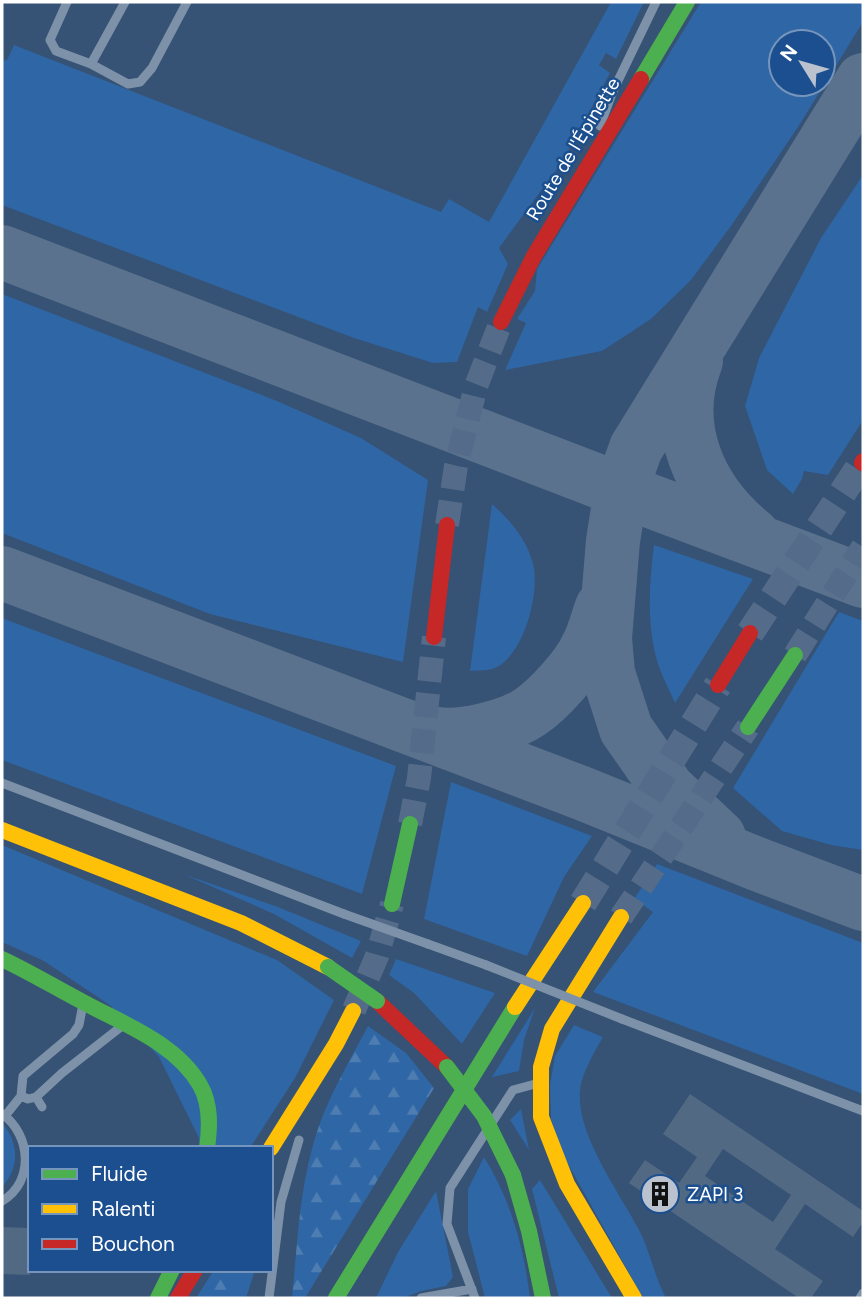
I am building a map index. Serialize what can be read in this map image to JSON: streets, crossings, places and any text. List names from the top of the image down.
{
  "streets": {
    "main road": ["Route de l'Épinette"]
  },
  "places": {
    "building": ["ZAPI 3"]
  },
  "legend": ["Fluide", "Ralenti", "Bouchon"],
  "north": "top left"
}
